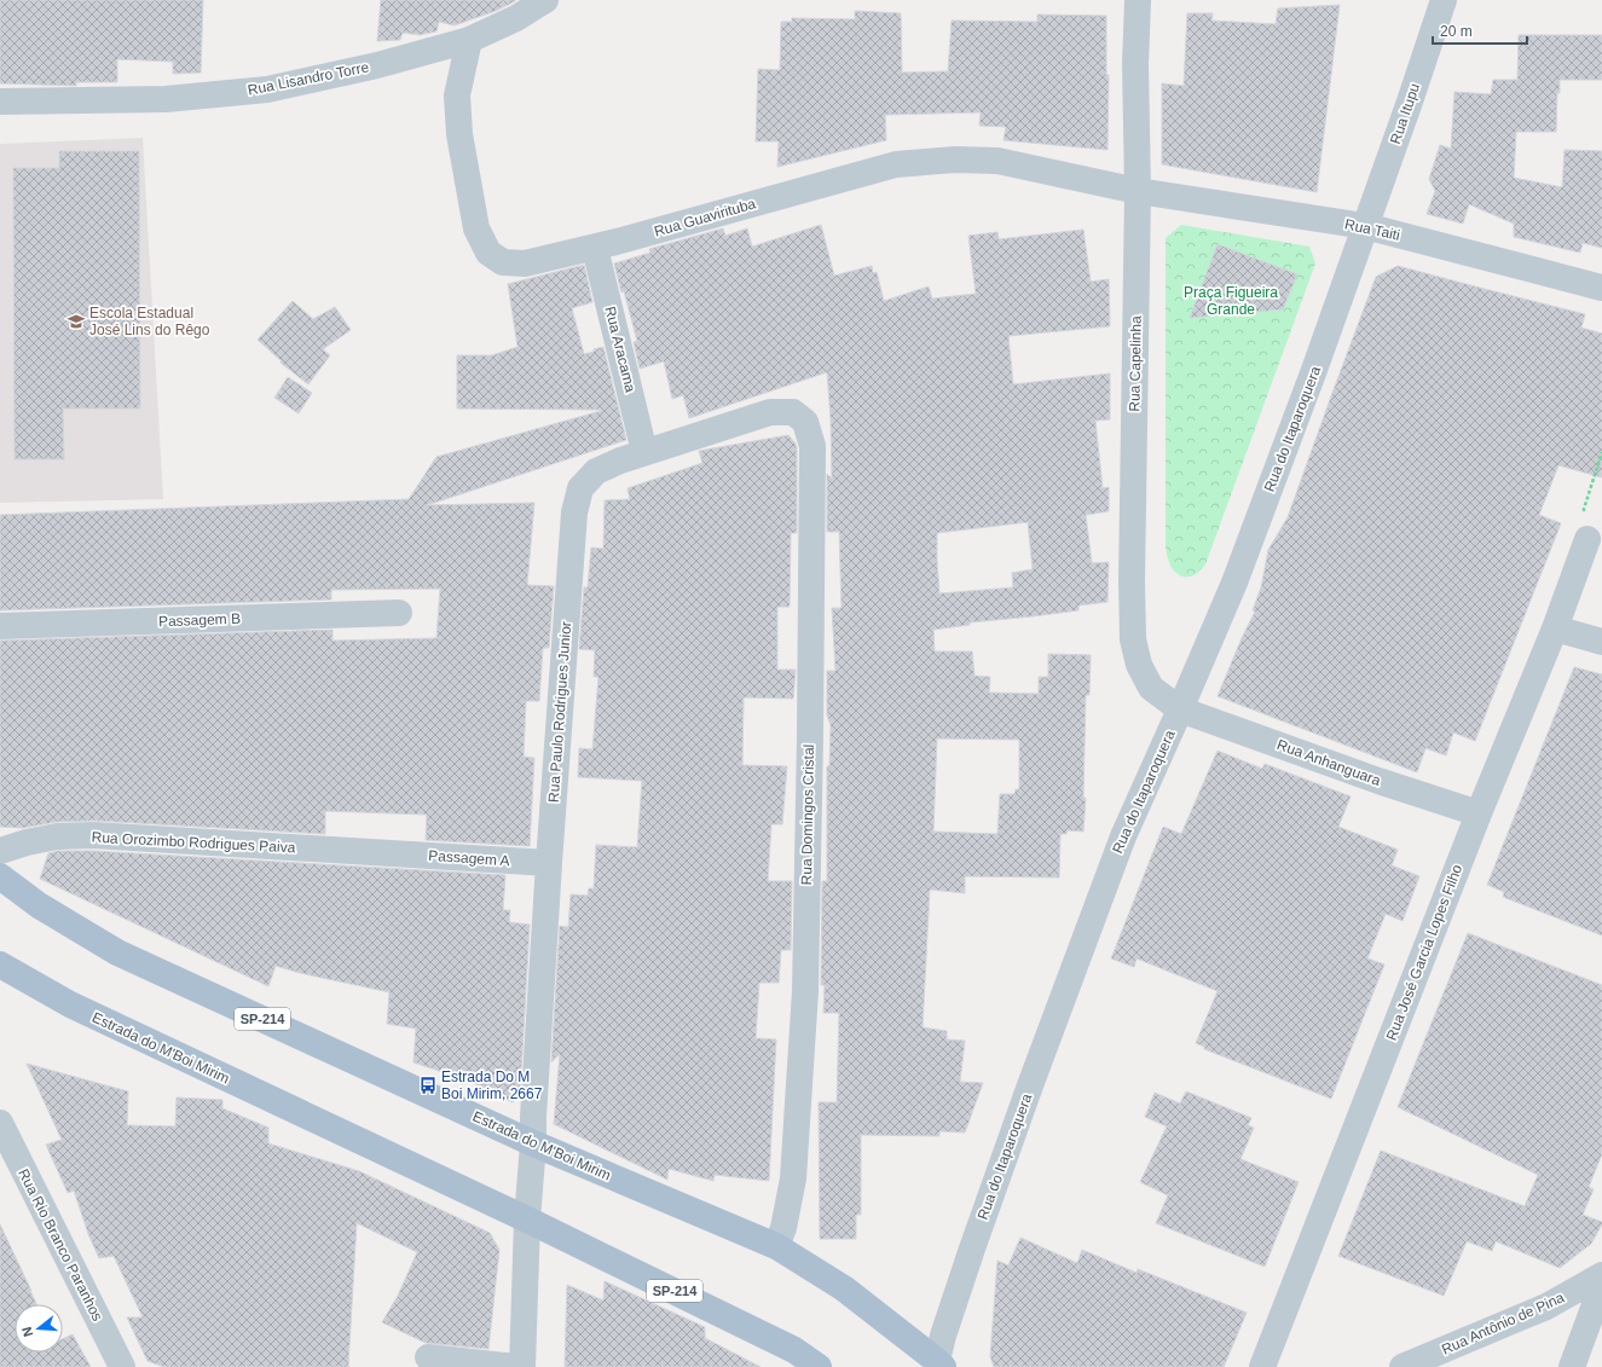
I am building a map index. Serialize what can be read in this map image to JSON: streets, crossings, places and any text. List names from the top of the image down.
{
  "streets": {
    "main road": ["SP-214", "Estrada do M'Boi Mirim"],
    "street": [
      "Rua Lisandro Torre",
      "Rua Itupu",
      "Rua Guavirituba",
      "Rua Taiti",
      "Rua Aracama",
      "Rua Capelinha",
      "Rua do Itaparoquera",
      "Passagem B",
      "Rua Paulo Rodrigues Junior",
      "Rua Anhanguara",
      "Rua Domingos Cristal",
      "Rua Orozimbo Rodrigues Paiva",
      "Passagem A",
      "Rua José Garcia Lopes Filho",
      "Rua Rio Branco Paranhos",
      "Rua Antônio de Pina"
    ]
  },
  "crossings": [
    ["Rua Lisandro Torre", "Rua Guavirituba"],
    ["Rua Itupu", "Rua Taiti"],
    ["Rua Itupu", "Rua do Itaparoquera"],
    ["Rua Guavirituba", "Rua Taiti"],
    ["Rua Guavirituba", "Rua Aracama"],
    ["Rua Guavirituba", "Rua Capelinha"],
    ["Rua Taiti", "Rua Capelinha"],
    ["Rua Taiti", "Rua do Itaparoquera"],
    ["Rua Aracama", "Rua Paulo Rodrigues Junior"],
    ["Rua Capelinha", "Rua do Itaparoquera"],
    ["Rua Capelinha", "Rua Anhanguara"],
    ["Rua do Itaparoquera", "Rua Anhanguara"],
    ["Rua do Itaparoquera", "Estrada do M'Boi Mirim"],
    ["Rua Paulo Rodrigues Junior", "Rua Domingos Cristal"],
    ["Rua Paulo Rodrigues Junior", "Passagem A"],
    ["Rua Paulo Rodrigues Junior", "Estrada do M'Boi Mirim"],
    ["Rua Anhanguara", "Rua José Garcia Lopes Filho"],
    ["Rua Domingos Cristal", "Estrada do M'Boi Mirim"],
    ["Rua Orozimbo Rodrigues Paiva", "Passagem A"]
  ],
  "parks": ["Praça Figueira Grande"],
  "places": {
    "school or university": ["Escola Estadual José Lins do Rêgo"],
    "bus stop": ["Estrada Do M Boi Mirim, 2667"]
  },
  "scale_bar": "20 m",
  "north": "left"
}
